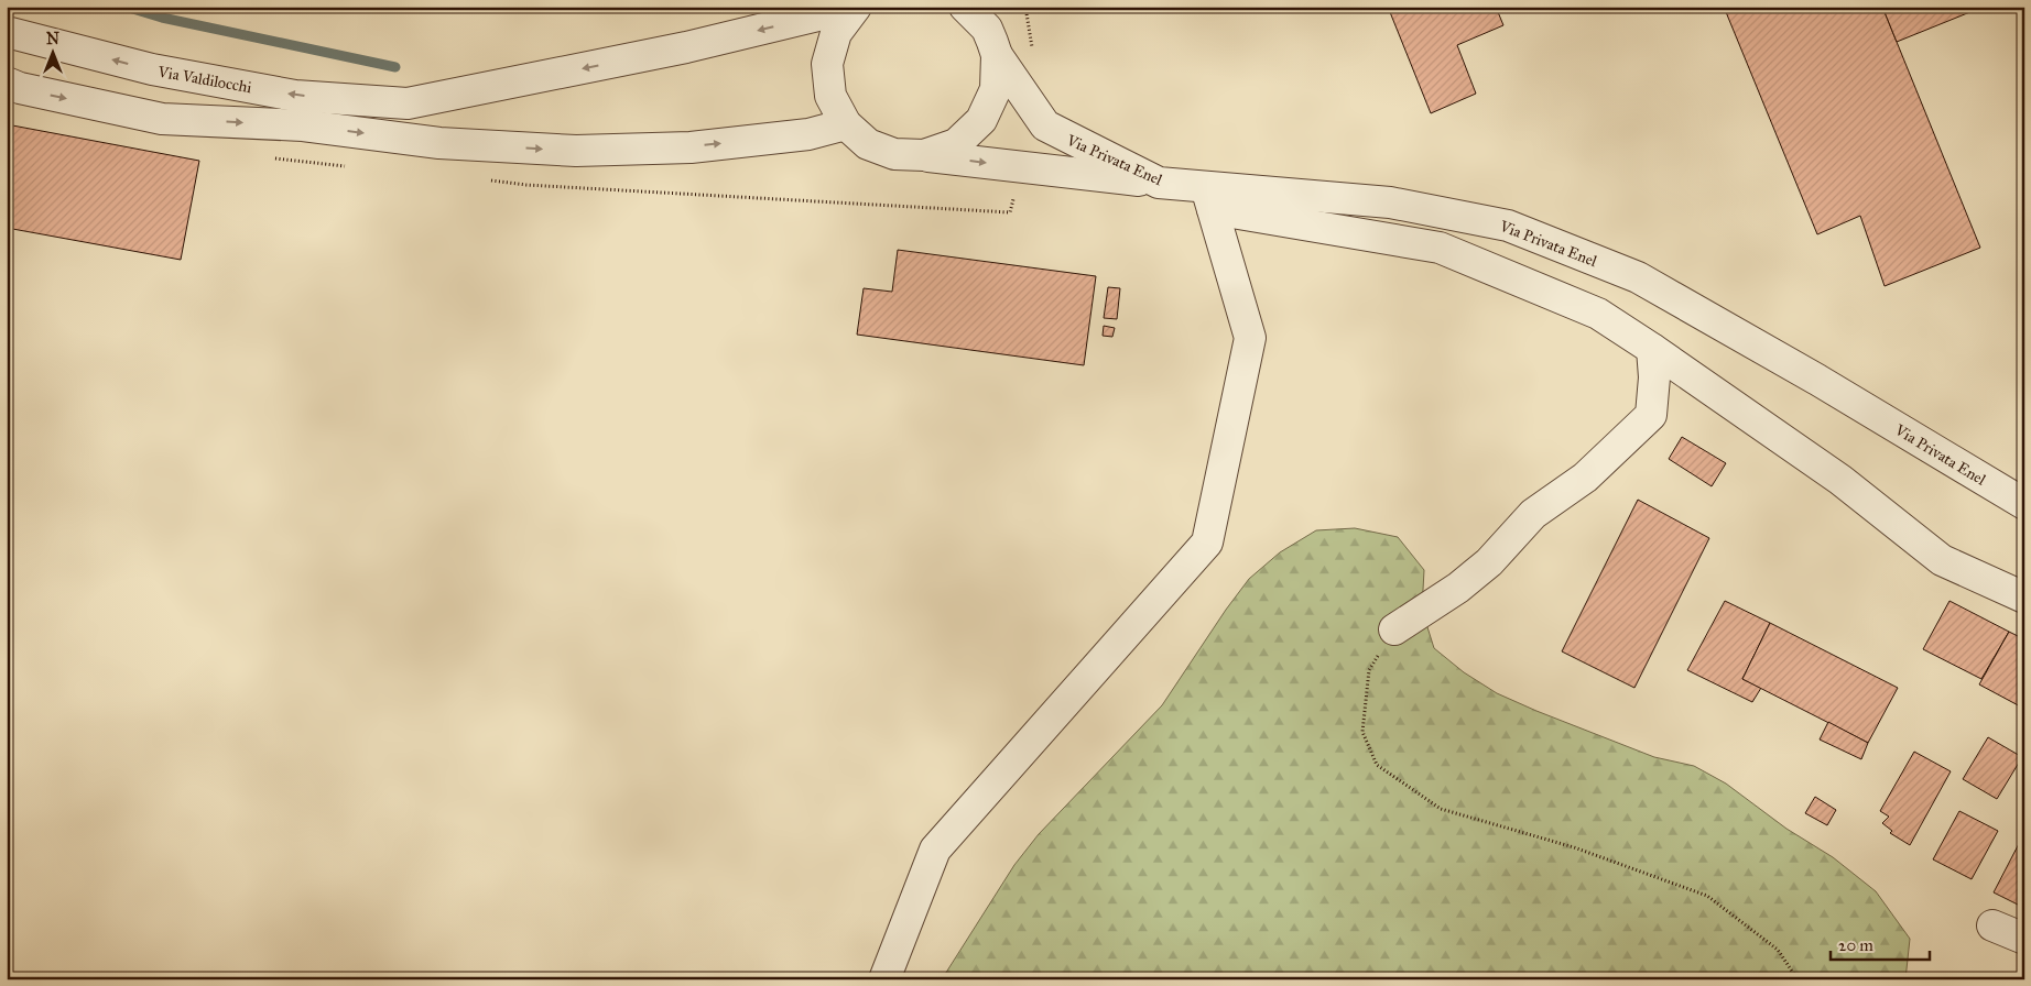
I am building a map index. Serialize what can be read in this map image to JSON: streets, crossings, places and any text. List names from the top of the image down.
{
  "streets": {
    "street": ["Via Valdilocchi", "Via Privata Enel"]
  },
  "scale_bar": "20 m",
  "north": "top"
}
